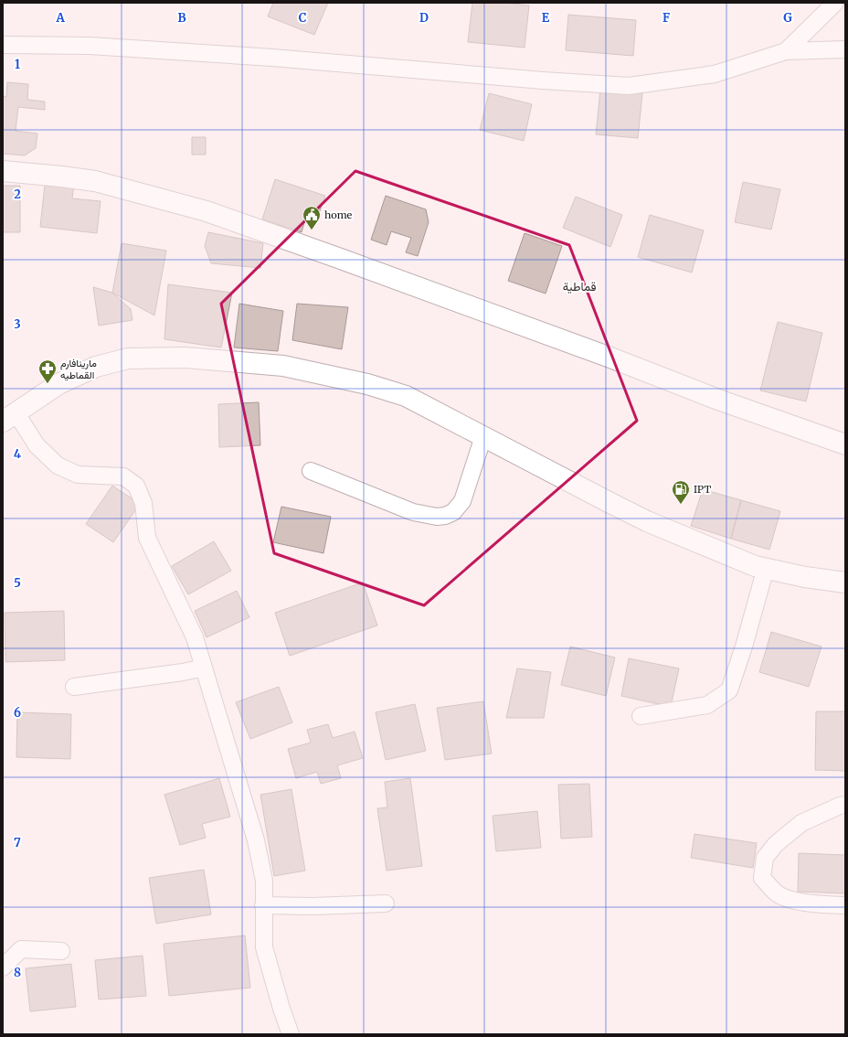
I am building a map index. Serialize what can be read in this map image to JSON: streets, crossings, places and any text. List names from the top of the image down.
{
  "districts": ["قماطية"],
  "places": {
    "public building": ["home"],
    "pharmacy": ["مارينافارم القماطيه"],
    "fuel station": ["IPT"]
  },
  "grid": {
    "columns": [
      "A",
      "B",
      "C",
      "D",
      "E",
      "F",
      "G"
    ],
    "rows": [
      "1",
      "2",
      "3",
      "4",
      "5",
      "6",
      "7",
      "8"
    ]
  }
}
